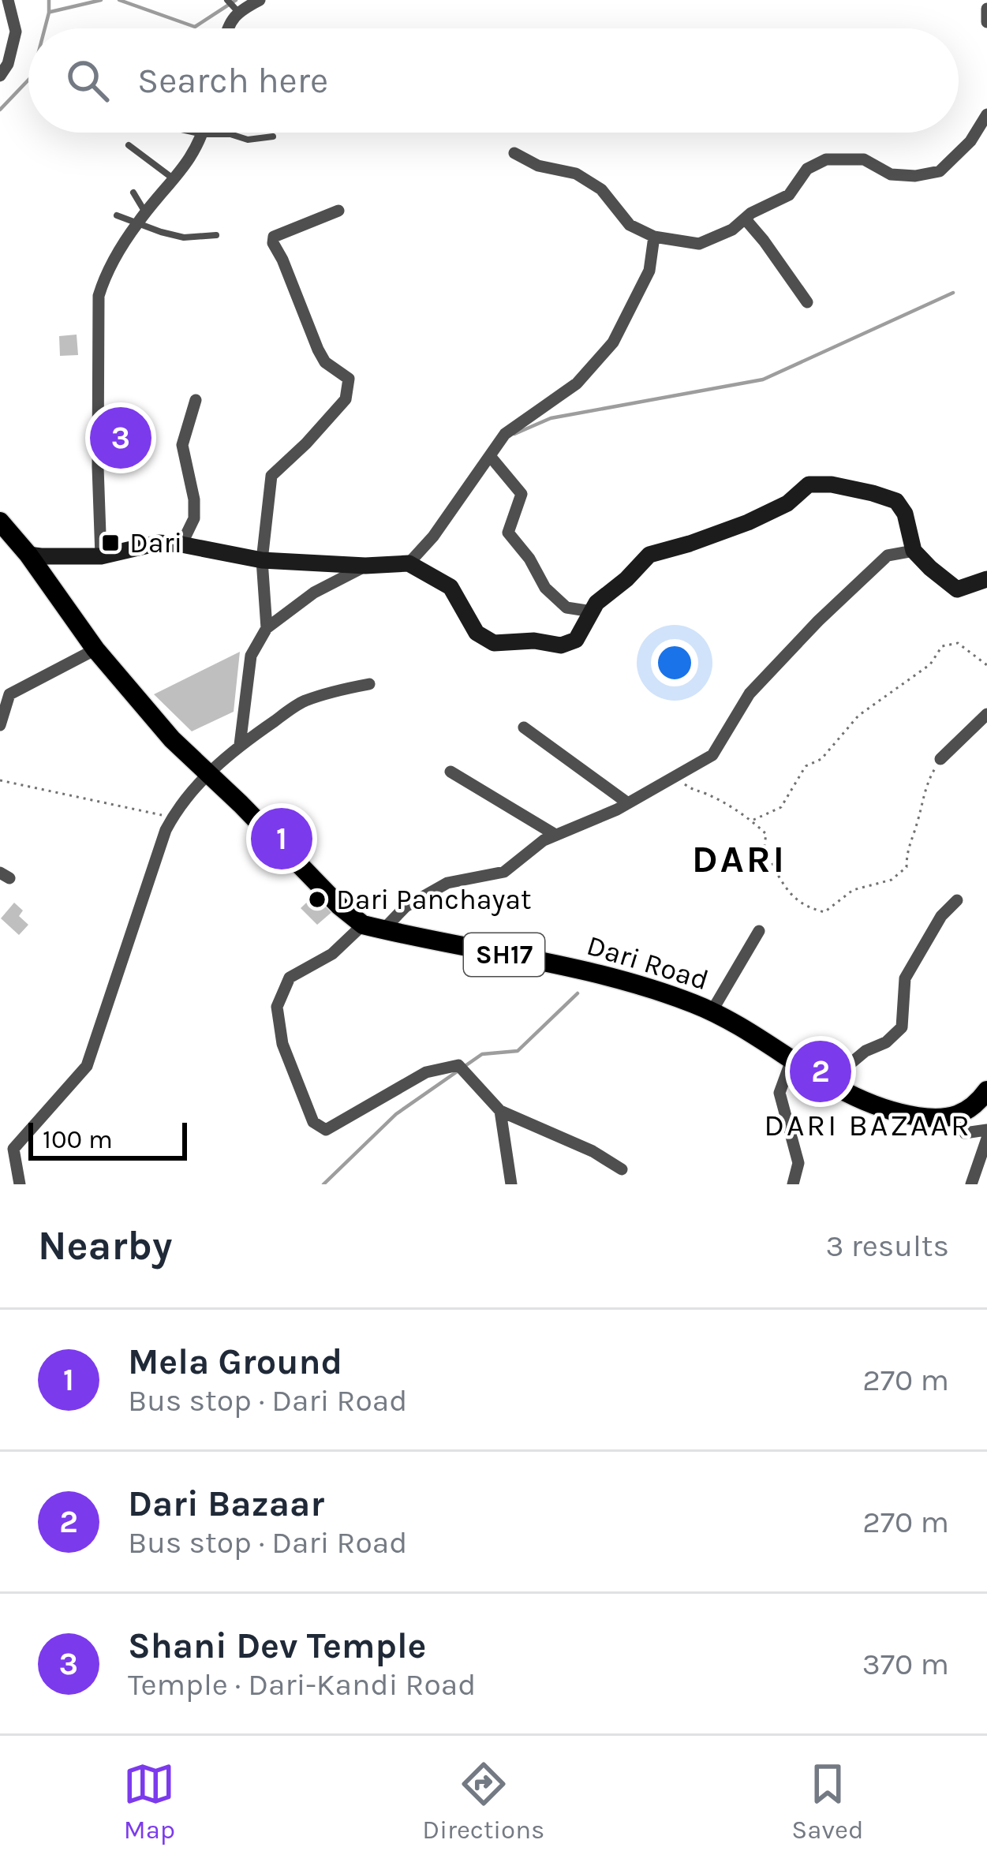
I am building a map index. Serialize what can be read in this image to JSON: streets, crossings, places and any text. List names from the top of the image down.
{
  "streets": {
    "main road": ["SH17", "Dari Road"]
  },
  "crossings": [
    ["SH17", "Dari Road"]
  ],
  "districts": ["DARI", "DARI BAZAAR"],
  "places": {
    "transit": ["Dari"],
    "other": ["Dari Panchayat"]
  },
  "scale_bar": "100 m",
  "page": {
    "search": "Search here",
    "pins": ["3", "1", "2"],
    "scale": "100 m",
    "heading": ["Nearby", "3 results"],
    "list": [
      {
        "mark": "1",
        "name": "Mela Ground",
        "note": "Bus stop · Dari Road",
        "value": "270 m"
      },
      {
        "mark": "2",
        "name": "Dari Bazaar",
        "note": "Bus stop · Dari Road",
        "value": "270 m"
      },
      {
        "mark": "3",
        "name": "Shani Dev Temple",
        "note": "Temple · Dari-Kandi Road",
        "value": "370 m"
      }
    ],
    "nav": ["Map", "Directions", "Saved"]
  }
}
